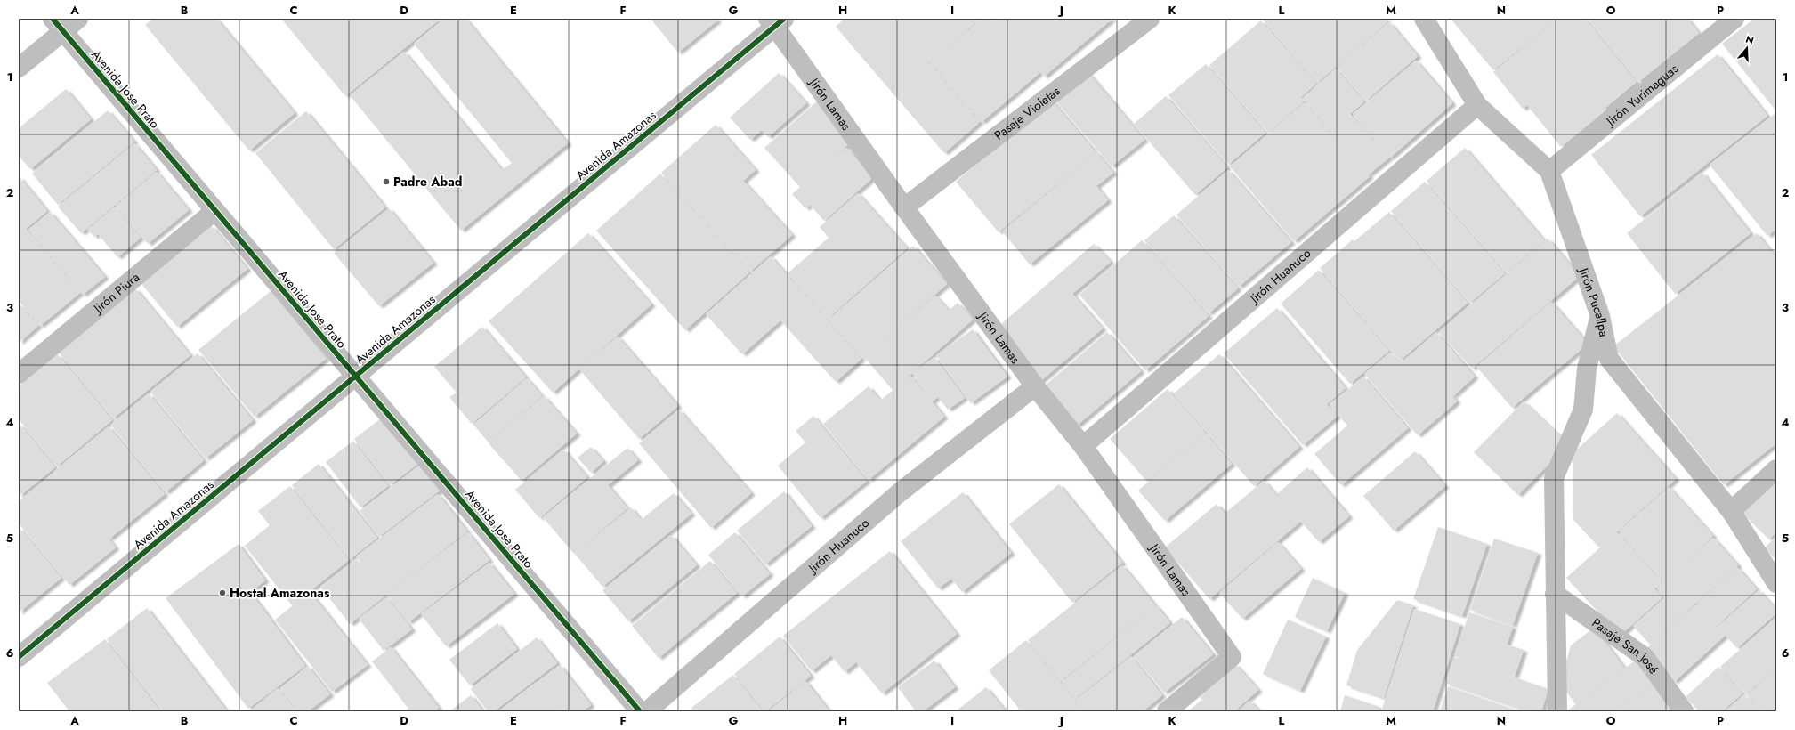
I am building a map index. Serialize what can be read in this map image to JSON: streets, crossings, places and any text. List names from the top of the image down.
{
  "streets": {
    "street": [
      "Avenida Jose Prato",
      "Jirón Yurimaguas",
      "Jirón Lamas",
      "Pasaje Violetas",
      "Avenida Amazonas",
      "Jirón Huanuco",
      "Jirón Piura",
      "Jirón Pucallpa",
      "Pasaje San José"
    ]
  },
  "crossings": [
    ["Avenida Jose Prato", "Avenida Amazonas"],
    ["Avenida Jose Prato", "Jirón Piura"],
    ["Jirón Yurimaguas", "Jirón Pucallpa"],
    ["Jirón Lamas", "Pasaje Violetas"],
    ["Jirón Lamas", "Avenida Amazonas"],
    ["Jirón Lamas", "Jirón Huanuco"],
    ["Jirón Huanuco", "Jirón Pucallpa"]
  ],
  "places": ["Padre Abad", "Hostal Amazonas"],
  "north": "top",
  "grid": {
    "columns": [
      "A",
      "B",
      "C",
      "D",
      "E",
      "F",
      "G",
      "H",
      "I",
      "J",
      "K",
      "L",
      "M",
      "N",
      "O",
      "P"
    ],
    "rows": [
      "1",
      "2",
      "3",
      "4",
      "5",
      "6"
    ]
  }
}
